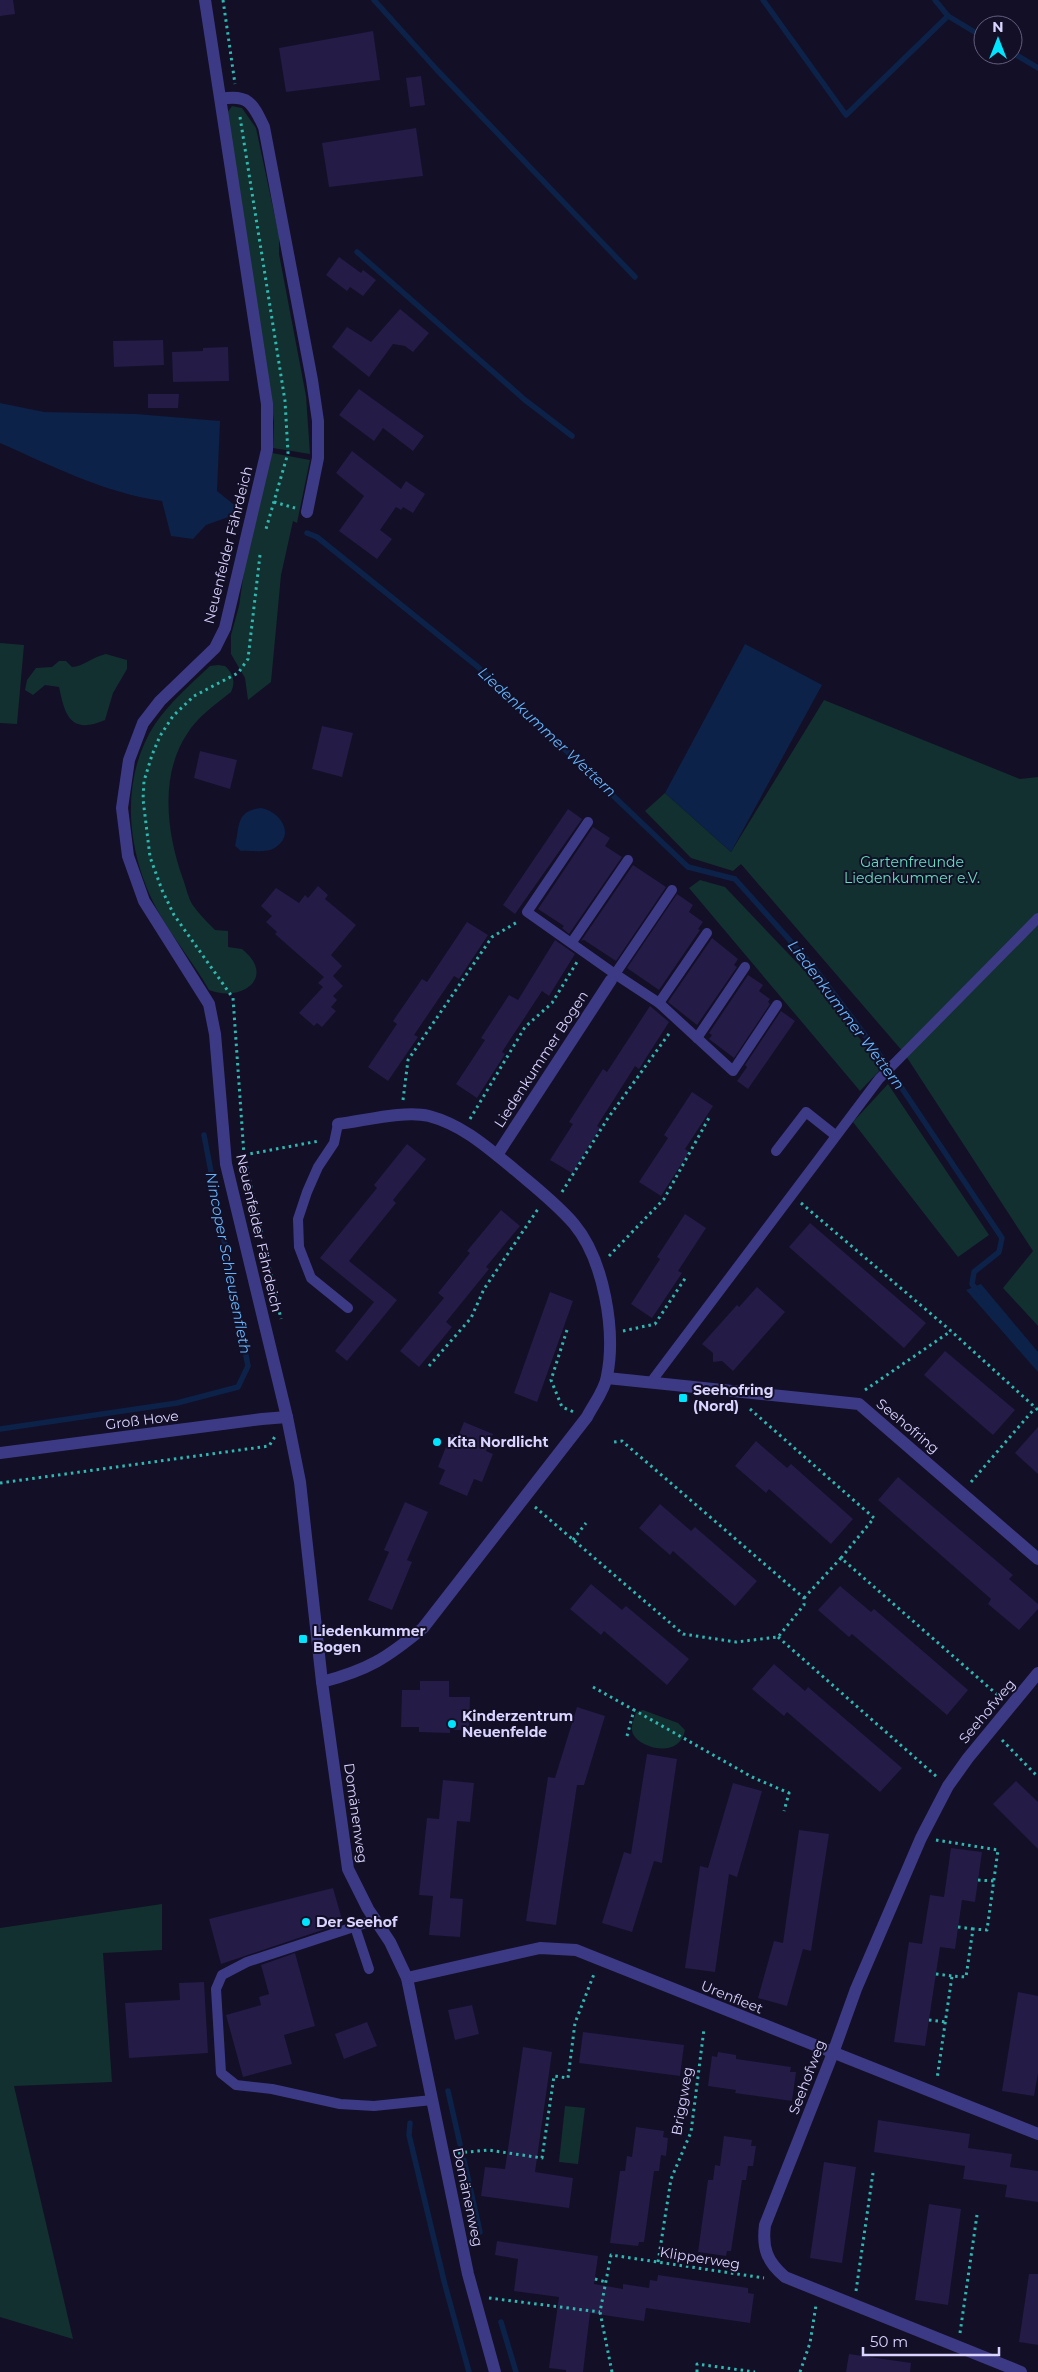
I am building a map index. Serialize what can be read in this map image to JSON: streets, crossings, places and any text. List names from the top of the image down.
{
  "streets": {
    "street": [
      "Neuenfelder Fährdeich",
      "Liedenkummer Bogen",
      "Groß Hove",
      "Seehofring",
      "Seehofweg",
      "Domänenweg",
      "Urenfleet"
    ],
    "path": ["Briggweg", "Klipperweg"]
  },
  "crossings": [
    ["Neuenfelder Fährdeich", "Groß Hove"],
    ["Neuenfelder Fährdeich", "Domänenweg"],
    ["Groß Hove", "Domänenweg"],
    ["Seehofweg", "Urenfleet"],
    ["Seehofweg", "Klipperweg"],
    ["Domänenweg", "Urenfleet"],
    ["Briggweg", "Klipperweg"]
  ],
  "water": ["Liedenkummer Wettern", "Nincoper Schleusenfleth"],
  "parks": ["Gartenfreunde Liedenkummer e.V."],
  "places": {
    "transit": ["Seehofring (Nord)", "Liedenkummer Bogen"],
    "other": ["Kita Nordlicht", "Kinderzentrum Neuenfelde", "Der Seehof"]
  },
  "scale_bar": "50 m",
  "north": "top"
}
